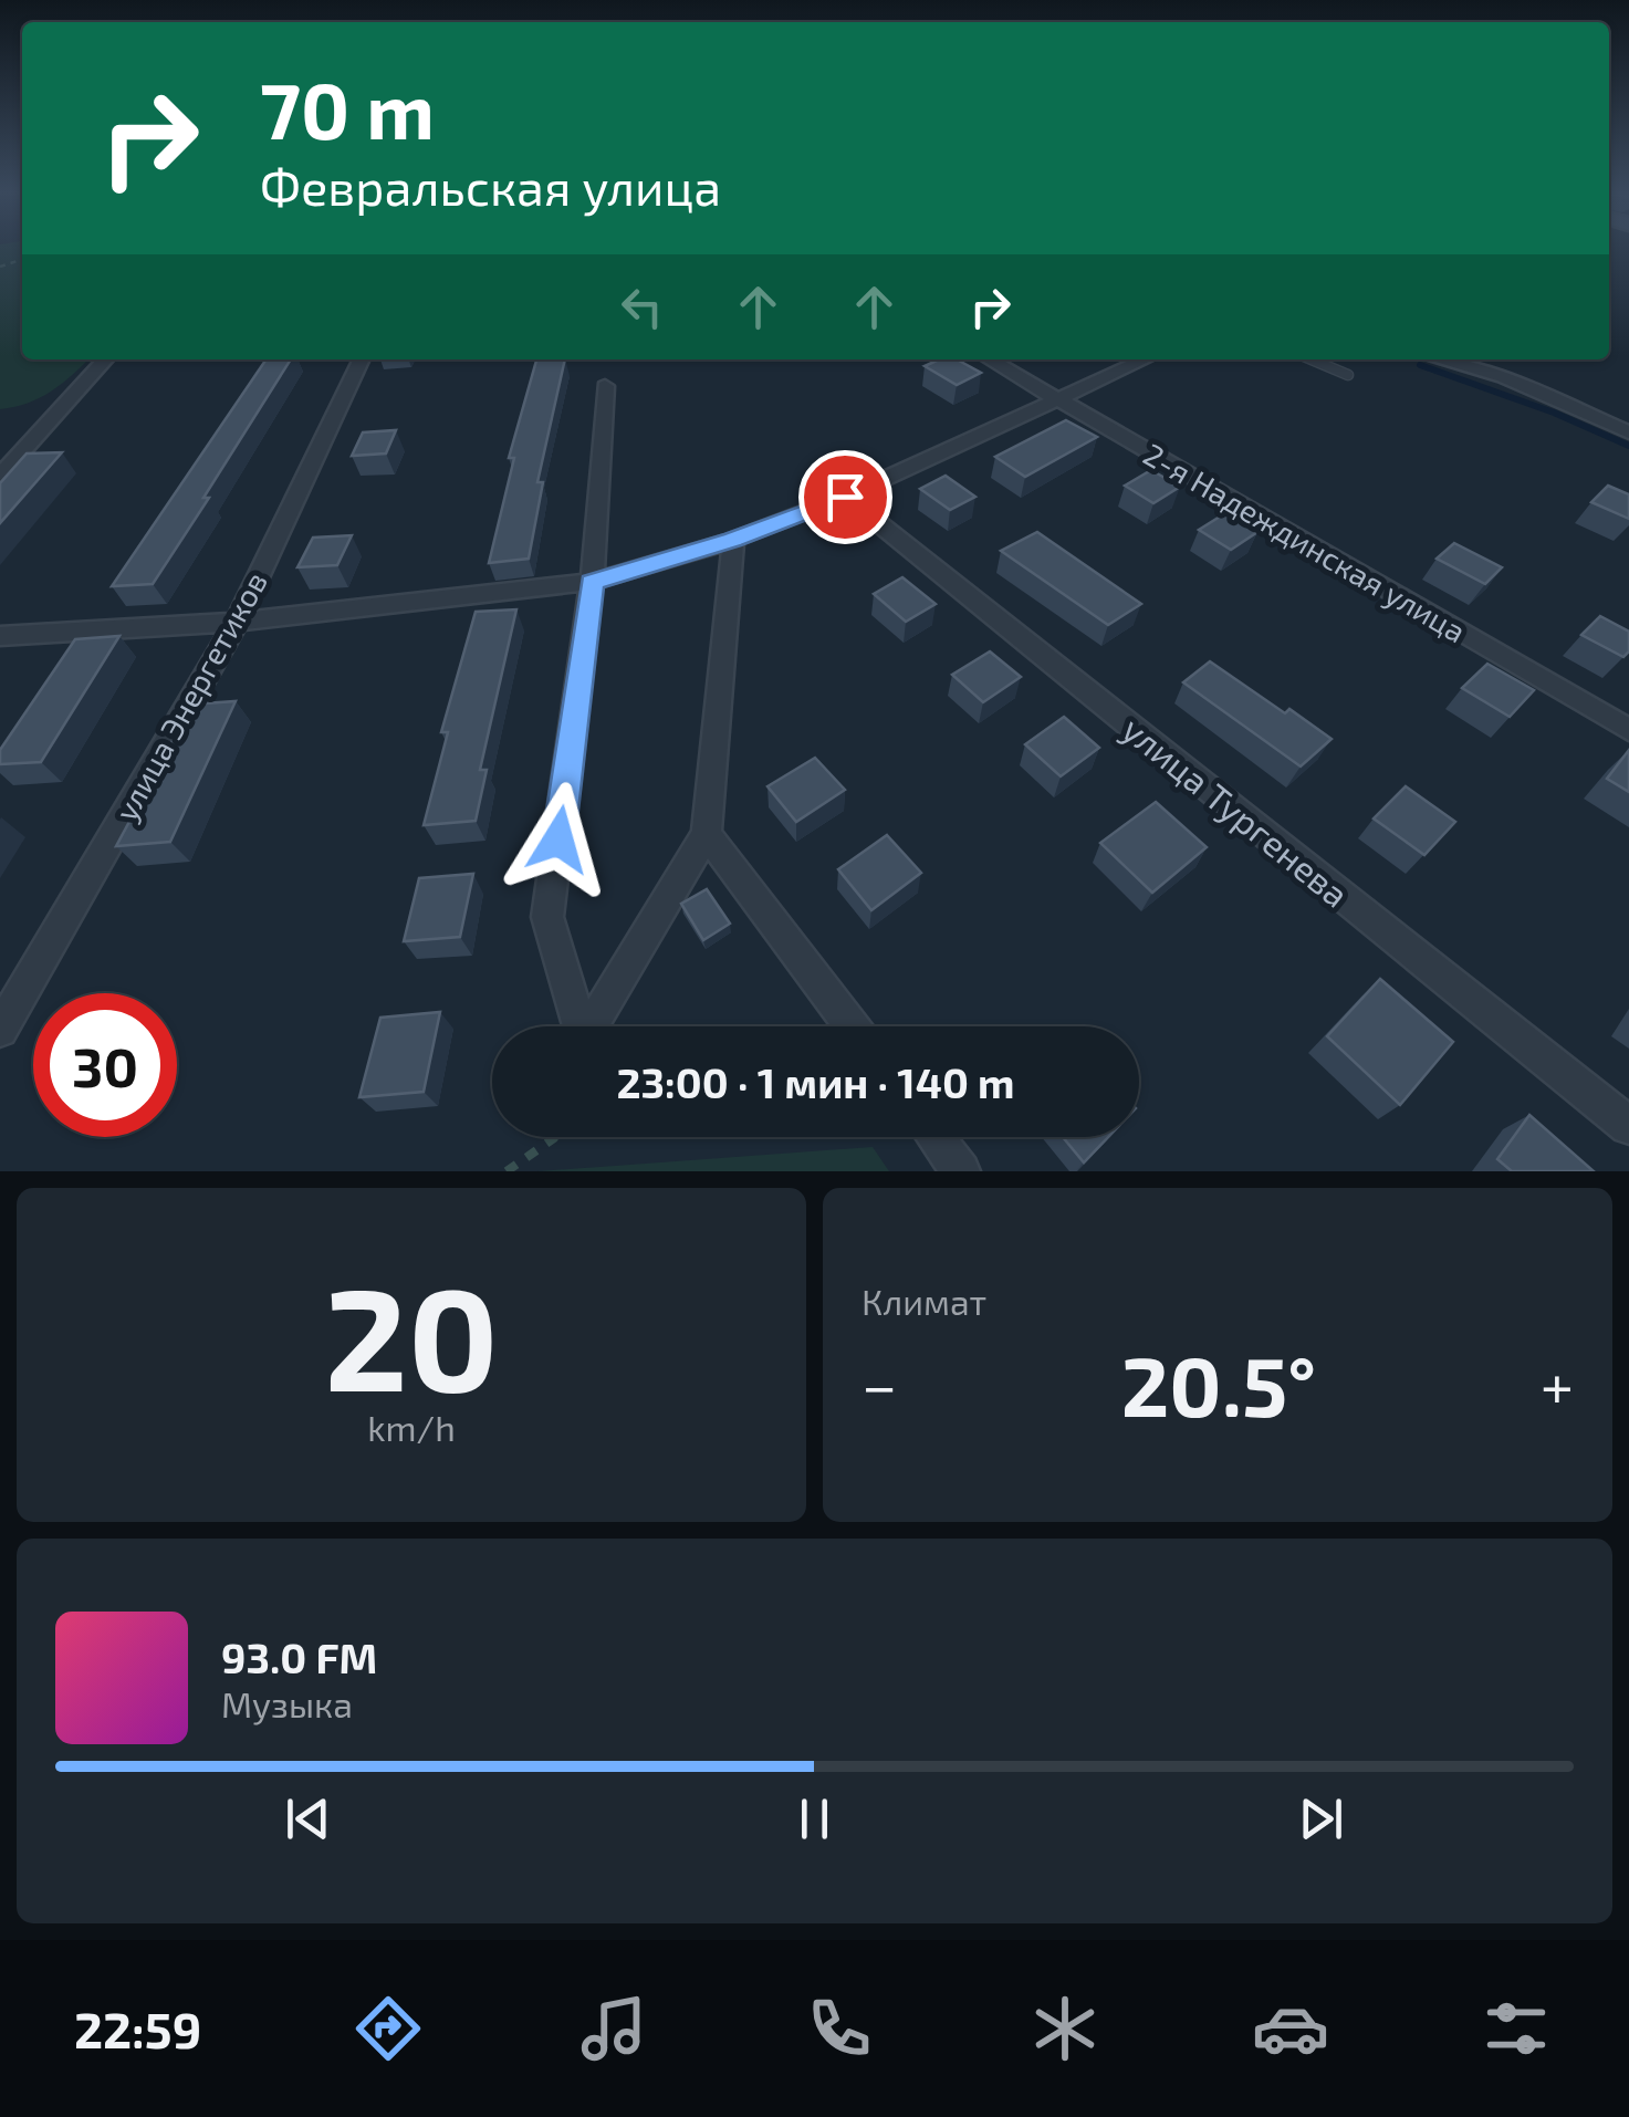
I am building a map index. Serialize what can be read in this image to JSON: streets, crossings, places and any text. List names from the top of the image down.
{
  "streets": {
    "street": ["2-я Надеждинская улица", "улица Энергетиков", "улица Тургенева"]
  },
  "page": {
    "turn": ["70 m", "Февральская улица"],
    "limit": "30",
    "trip": "23:00 · 1 мин · 140 m",
    "tile": [
      ["20", "km/h"],
      "Климат"
    ],
    "heat": ["−", "20.5°", "+"],
    "song": ["93.0 FM", "Музыка"],
    "tabs": "22:59"
  }
}
